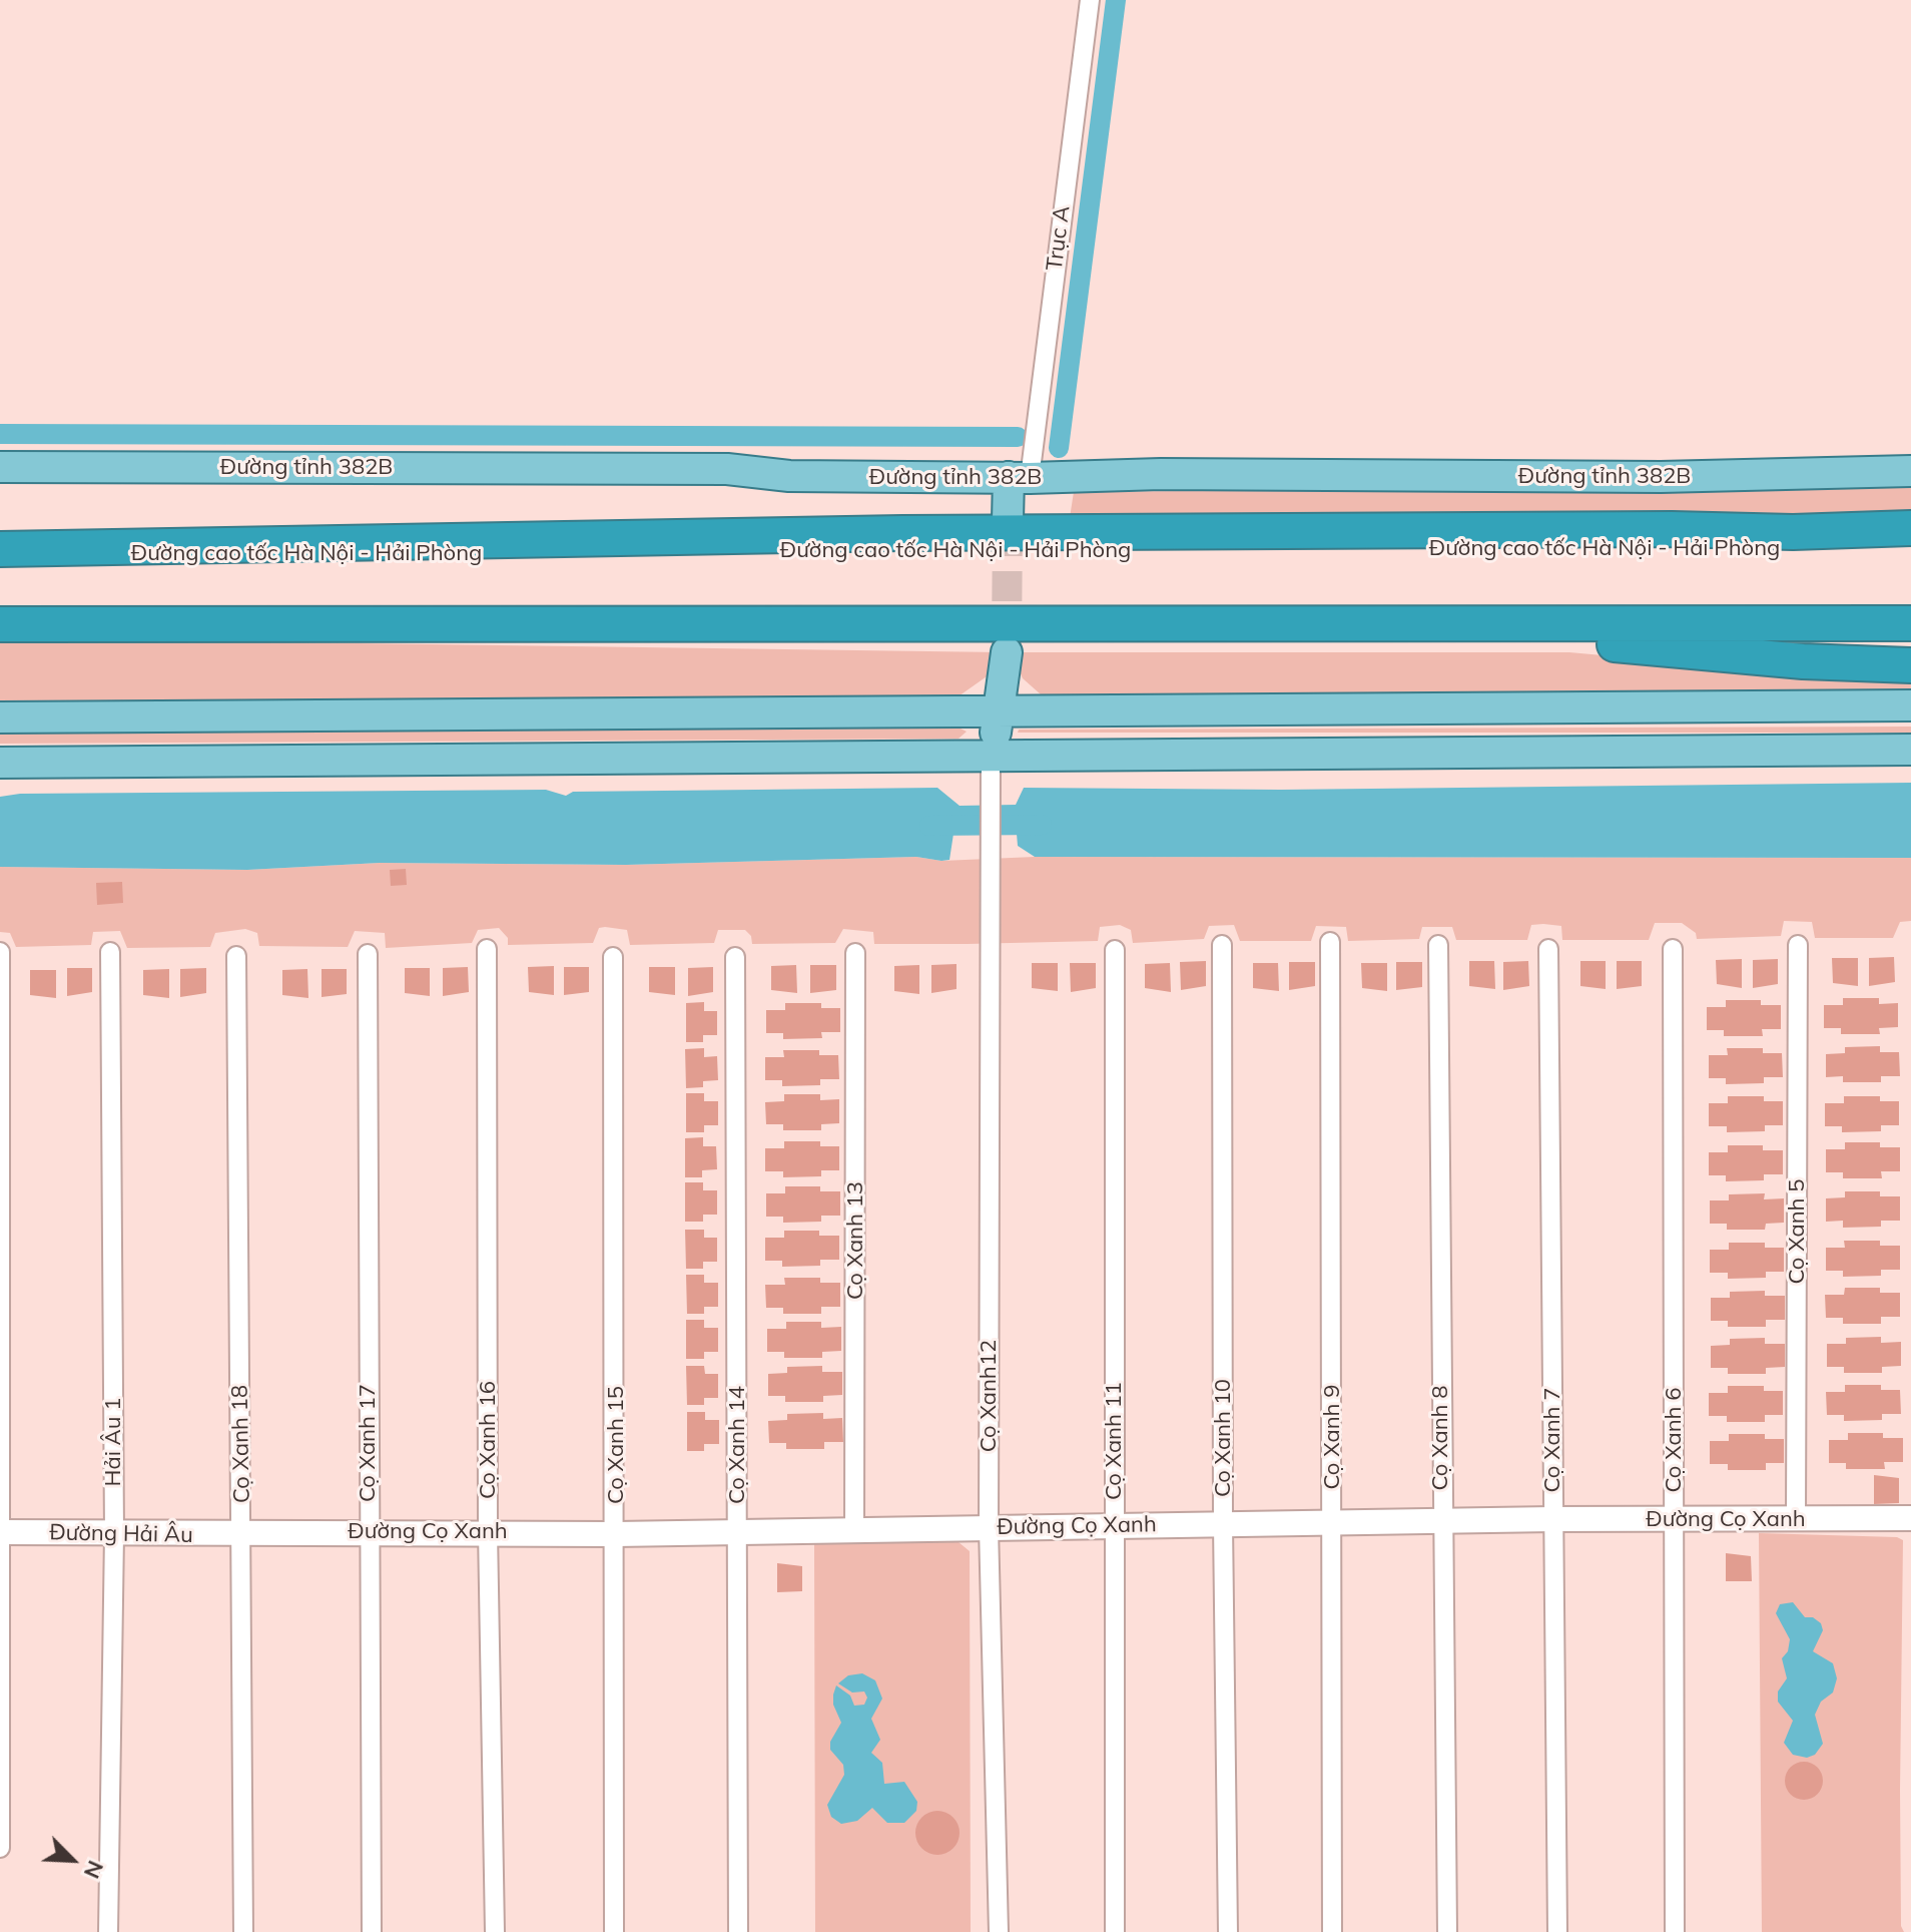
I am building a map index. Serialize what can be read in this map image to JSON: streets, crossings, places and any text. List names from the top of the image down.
{
  "streets": {
    "highway": ["Đường cao tốc Hà Nội - Hải Phòng"],
    "main road": ["Đường tỉnh 382B"],
    "street": [
      "Trục A",
      "Cọ Xanh 5",
      "Cọ Xanh 13",
      "Cọ Xanh12",
      "Cọ Xanh 9",
      "Cọ Xanh 10",
      "Cọ Xanh 8",
      "Cọ Xanh 16",
      "Cọ Xanh 7",
      "Cọ Xanh 6",
      "Cọ Xanh 11",
      "Hải Âu 1",
      "Cọ Xanh 17",
      "Cọ Xanh 18",
      "Cọ Xanh 15",
      "Cọ Xanh 14",
      "Đường Cọ Xanh",
      "Đường Hải Âu"
    ]
  },
  "crossings": [
    ["Trục A", "Đường tỉnh 382B"],
    ["Cọ Xanh 5", "Đường Cọ Xanh"],
    ["Cọ Xanh 13", "Đường Cọ Xanh"],
    ["Cọ Xanh12", "Đường Cọ Xanh"],
    ["Cọ Xanh 9", "Đường Cọ Xanh"],
    ["Cọ Xanh 10", "Đường Cọ Xanh"],
    ["Cọ Xanh 8", "Đường Cọ Xanh"],
    ["Cọ Xanh 16", "Đường Cọ Xanh"],
    ["Cọ Xanh 7", "Đường Cọ Xanh"],
    ["Cọ Xanh 6", "Đường Cọ Xanh"],
    ["Cọ Xanh 11", "Đường Cọ Xanh"],
    ["Hải Âu 1", "Đường Hải Âu"],
    ["Cọ Xanh 17", "Đường Cọ Xanh"],
    ["Cọ Xanh 18", "Đường Cọ Xanh"],
    ["Cọ Xanh 18", "Đường Hải Âu"],
    ["Cọ Xanh 15", "Đường Cọ Xanh"],
    ["Cọ Xanh 14", "Đường Cọ Xanh"],
    ["Đường Cọ Xanh", "Đường Hải Âu"]
  ],
  "north": "bottom right"
}
